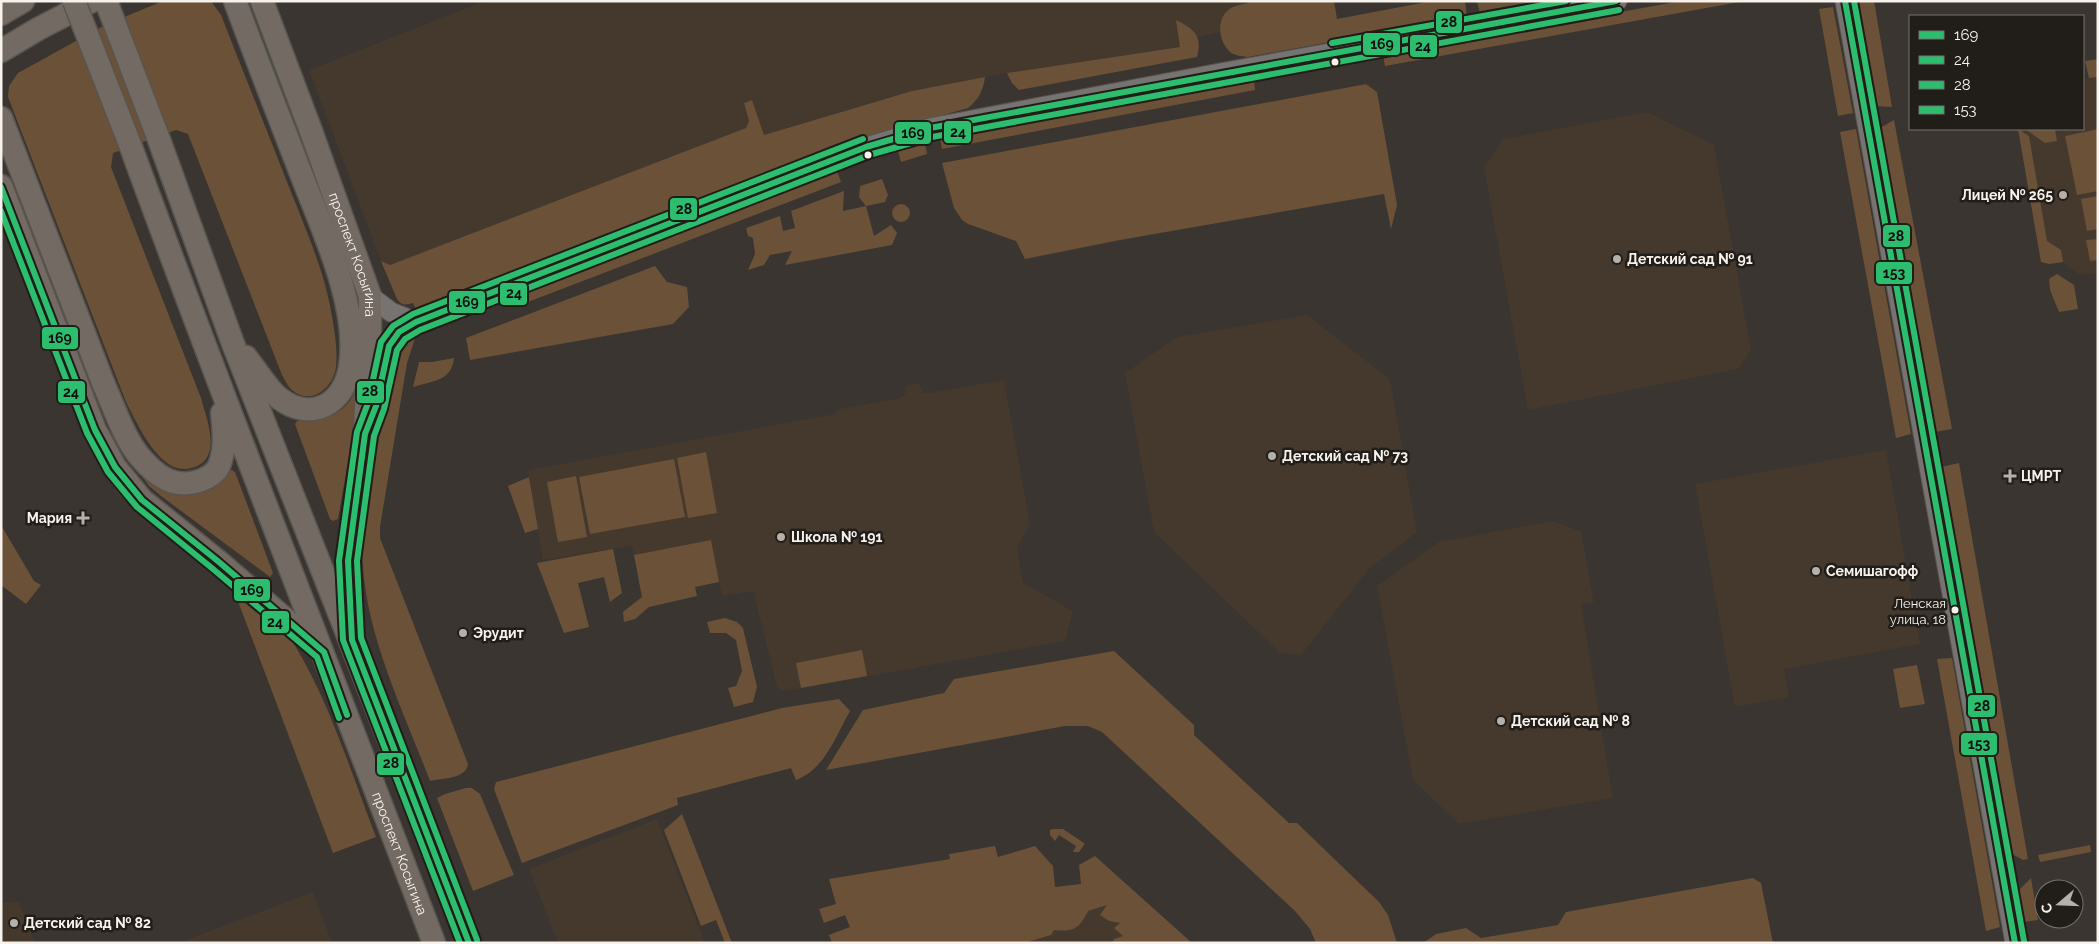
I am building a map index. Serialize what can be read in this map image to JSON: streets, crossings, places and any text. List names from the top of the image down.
{
  "streets": {
    "main road": ["проспект Косыгина"]
  },
  "places": {
    "other": [
      "Лицей № 265",
      "Детский сад № 91",
      "Детский сад № 73",
      "Школа № 191",
      "Семишагофф",
      "Ленская улица, 18",
      "Эрудит",
      "Детский сад № 8",
      "Детский сад № 82"
    ],
    "health": ["ЦМРТ", "Мария"]
  },
  "lines": [
    "transit line 169",
    "transit line 28",
    "transit line 153",
    "transit line 24"
  ],
  "legend": [
    "169",
    "24",
    "28",
    "153"
  ],
  "north": "left"
}
